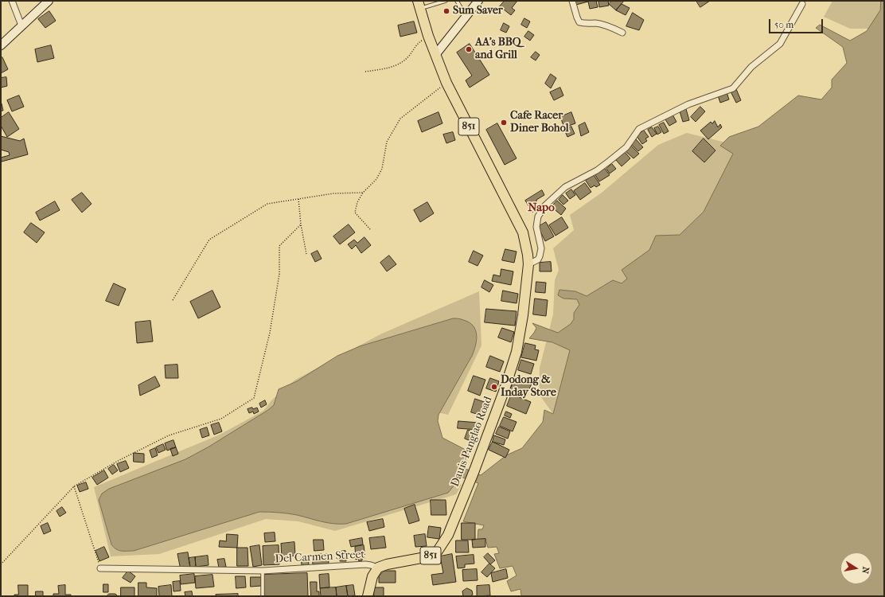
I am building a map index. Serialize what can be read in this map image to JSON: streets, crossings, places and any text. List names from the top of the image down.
{
  "streets": {
    "main road": ["851", "Dauis-Panglao Road"],
    "street": ["Del Carmen Street"]
  },
  "crossings": [
    ["Dauis-Panglao Road", "Del Carmen Street"]
  ],
  "districts": ["Napo"],
  "places": [
    "Sum Saver",
    "AA's BBQ and Grill",
    "Cafe Racer Diner Bohol",
    "Dodong & Inday Store"
  ],
  "scale_bar": "50 m",
  "north": "right"
}
